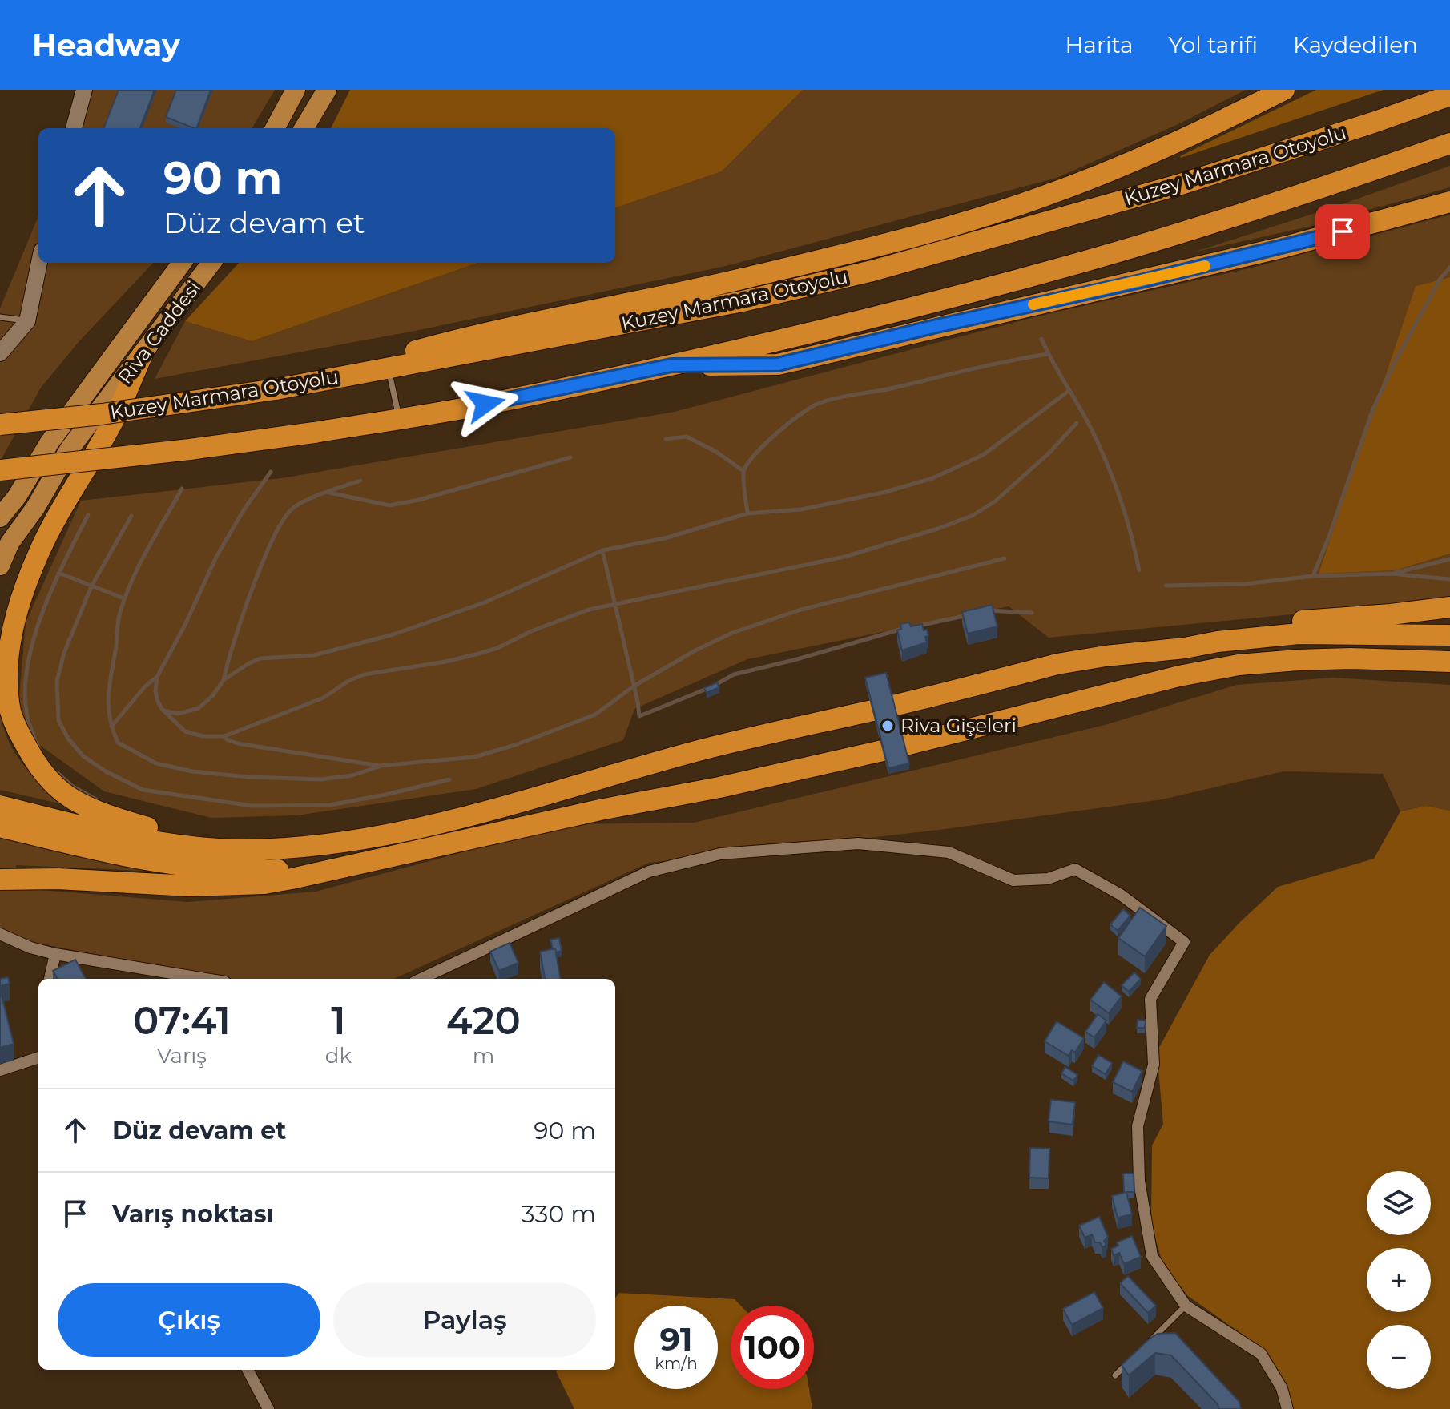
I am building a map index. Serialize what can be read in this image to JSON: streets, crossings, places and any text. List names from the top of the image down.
{
  "streets": {
    "highway": ["Kuzey Marmara Otoyolu"],
    "main road": ["Riva Caddesi"]
  },
  "places": ["Riva Gişeleri"],
  "page": {
    "header": "Headway",
    "nav": ["Harita", "Yol tarifi", "Kaydedilen"],
    "turn": ["90 m", "Düz devam et"],
    "eta": [
      "07:41",
      "Varış",
      "1",
      "dk",
      "420",
      "m"
    ],
    "list": [
      {
        "name": "Düz devam et",
        "value": "90 m"
      },
      {
        "name": "Varış noktası",
        "value": "330 m"
      }
    ],
    "map_buttons": ["+", "−"],
    "buttons": ["Çıkış", "Paylaş"],
    "speed": "91 km/h",
    "limit": "100"
  }
}
